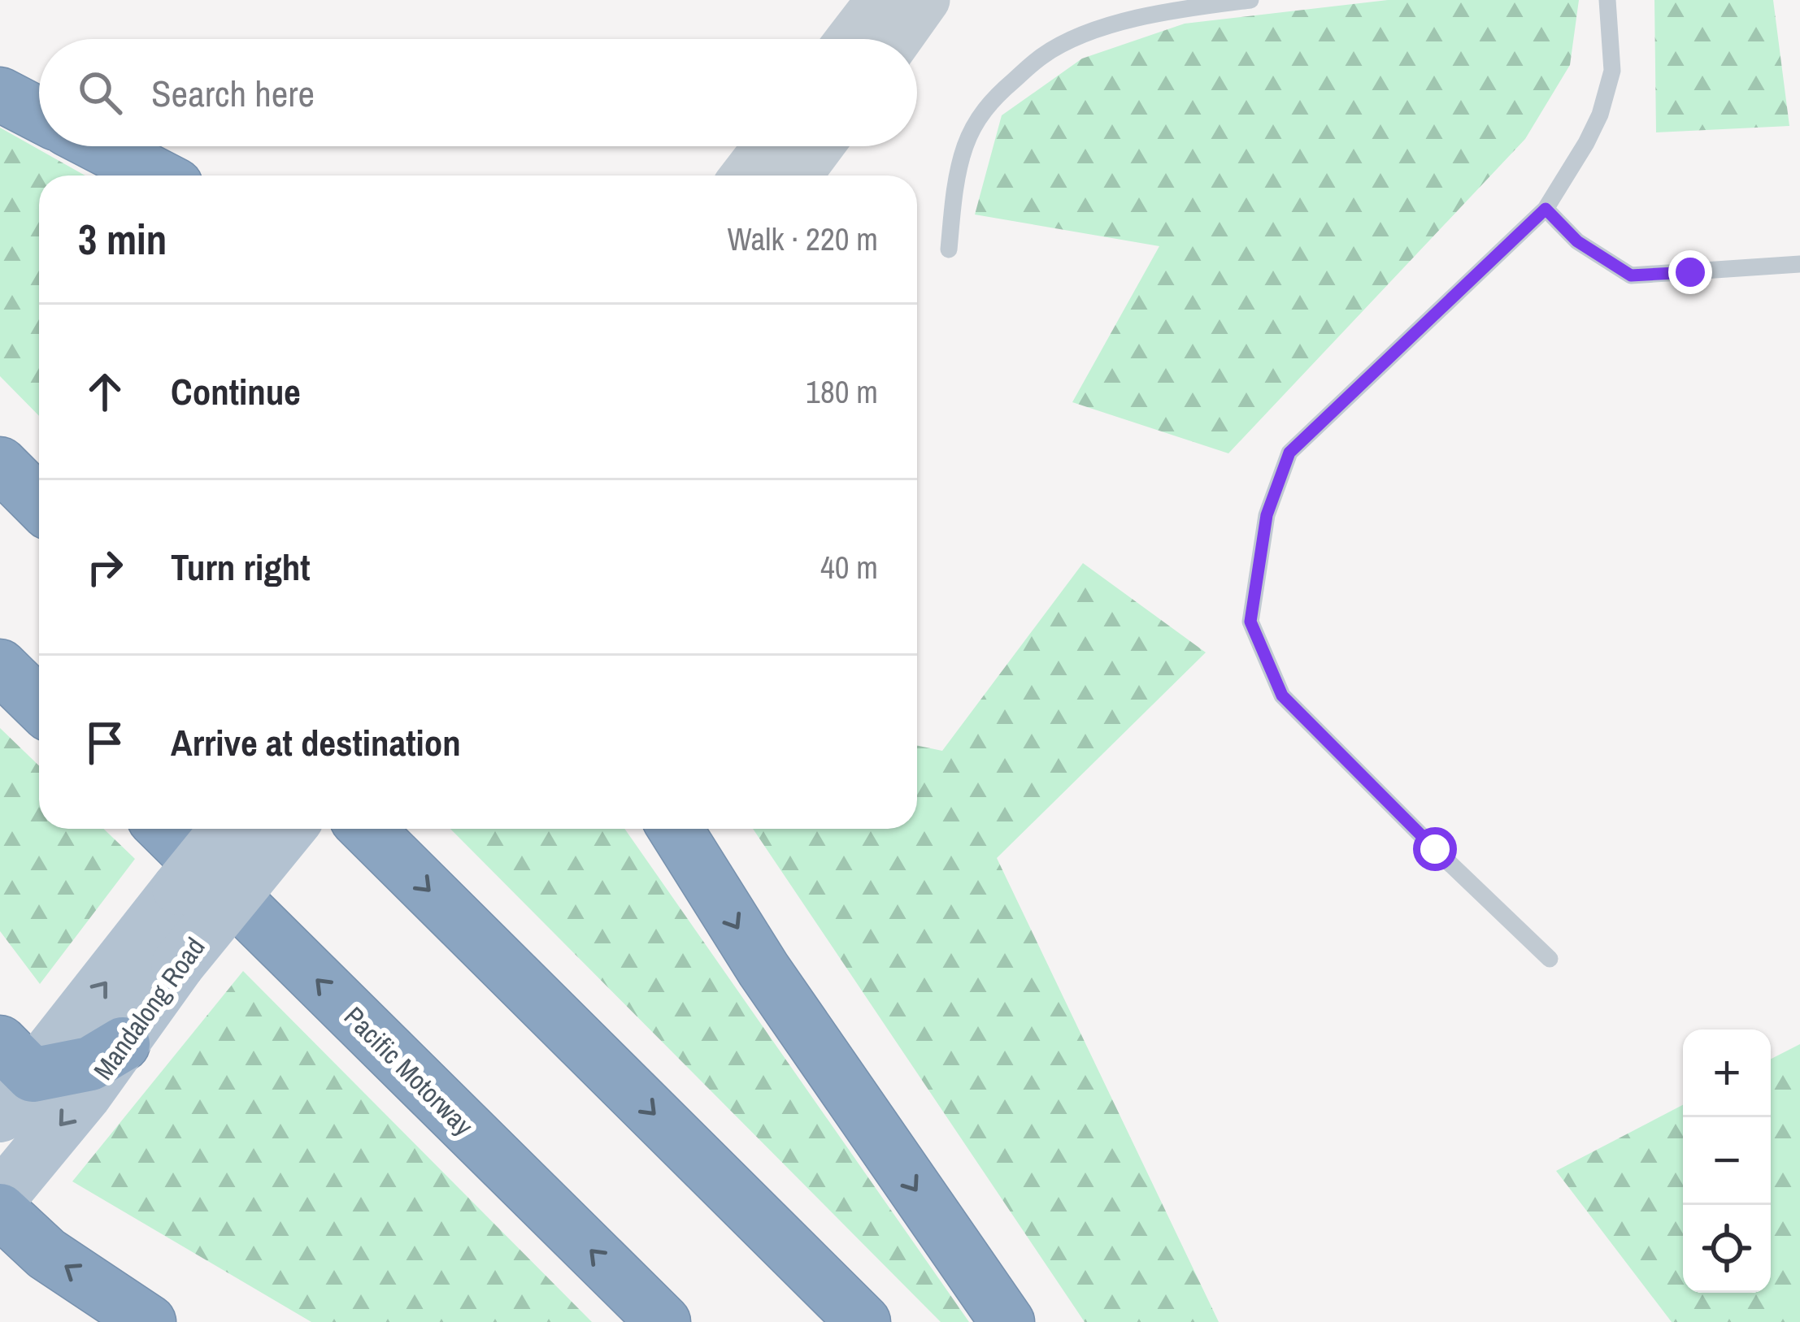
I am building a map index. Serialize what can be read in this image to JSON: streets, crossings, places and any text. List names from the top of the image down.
{
  "streets": {
    "highway": ["Pacific Motorway"],
    "main road": ["Mandalong Road"]
  },
  "page": {
    "search": "Search here",
    "heading": ["3 min", "Walk · 220 m"],
    "list": [
      ["Continue", "180 m"],
      ["Turn right", "40 m"],
      "Arrive at destination"
    ],
    "map_buttons": ["+", "−"]
  }
}
